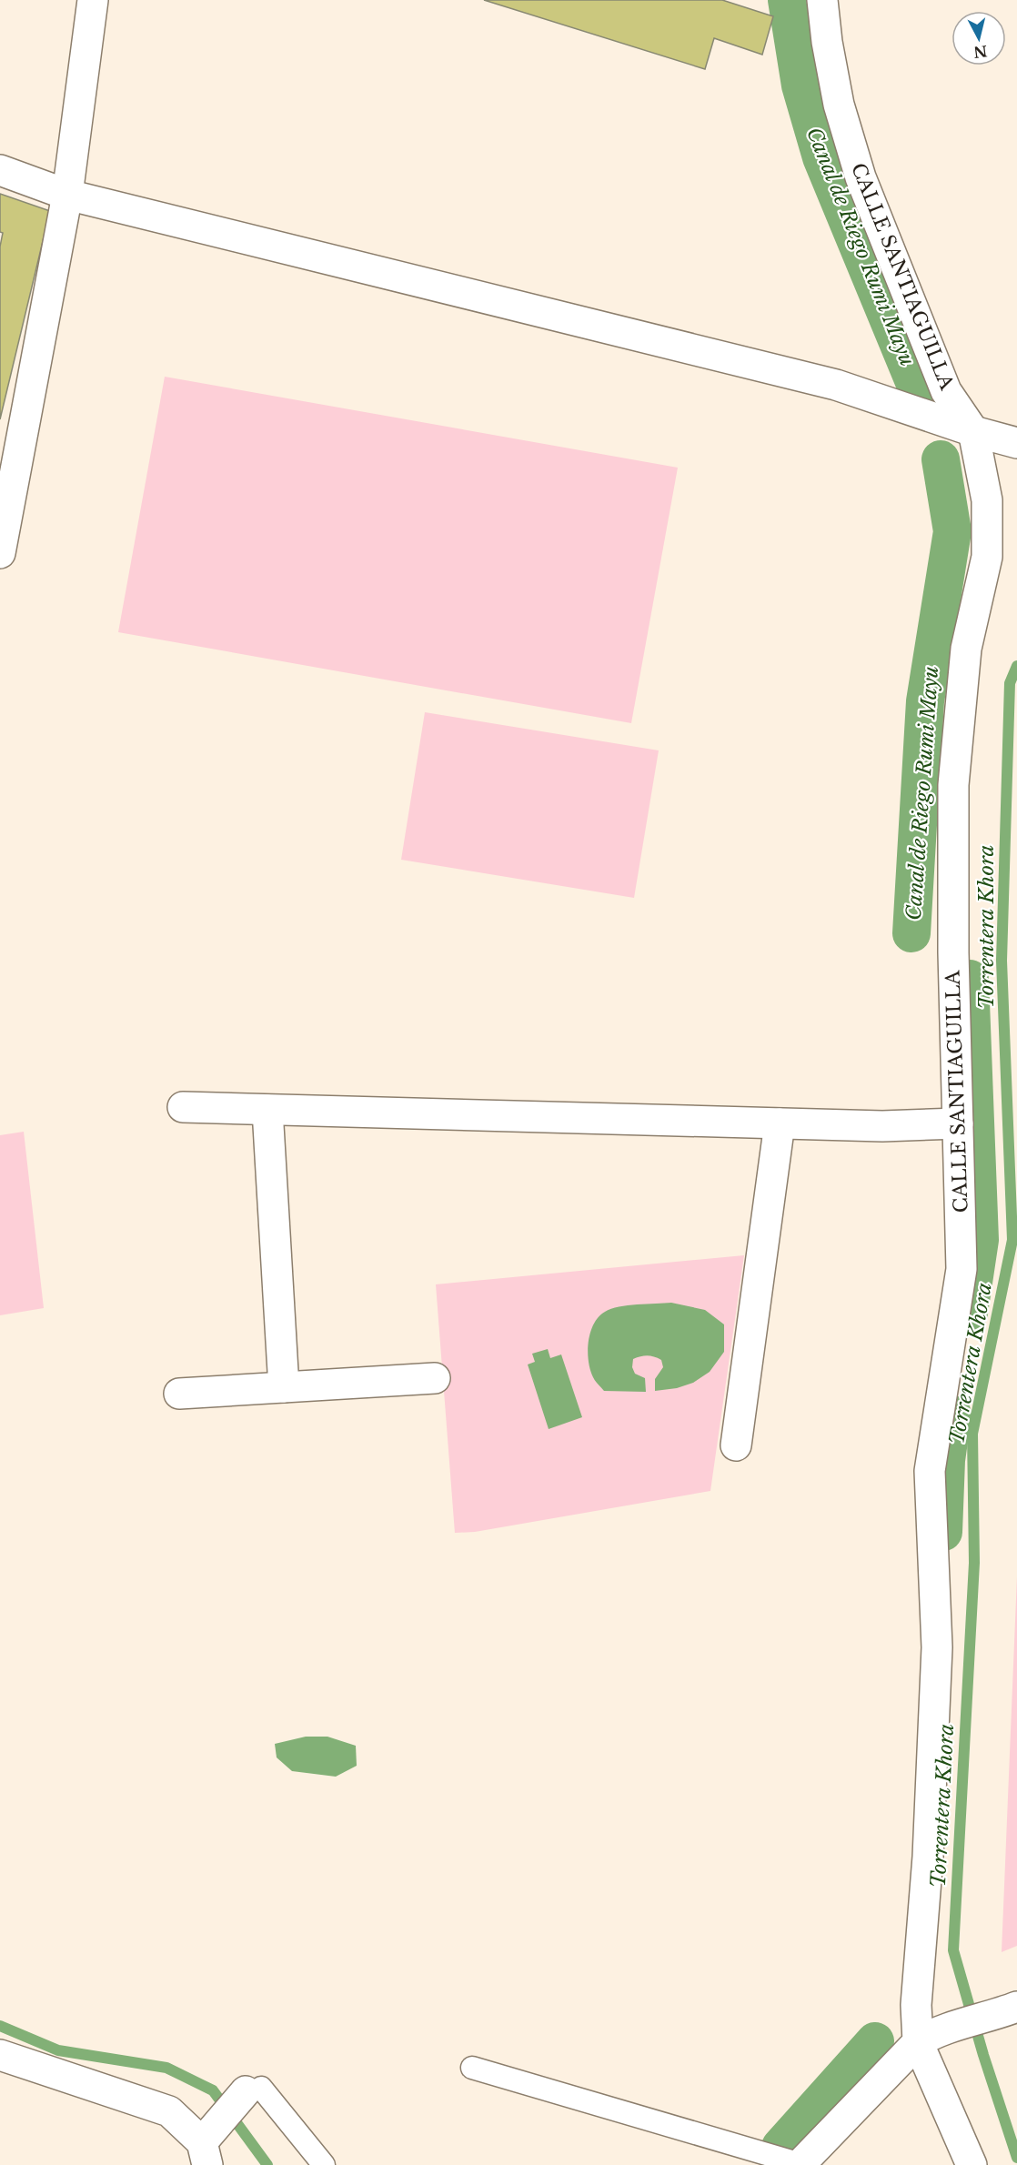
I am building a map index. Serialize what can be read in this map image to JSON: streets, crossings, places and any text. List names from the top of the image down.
{
  "streets": {
    "street": ["CALLE SANTIAGUILLA"]
  },
  "water": ["Canal de Riego Rumi Mayu", "Torrentera Khora"],
  "north": "bottom"
}
